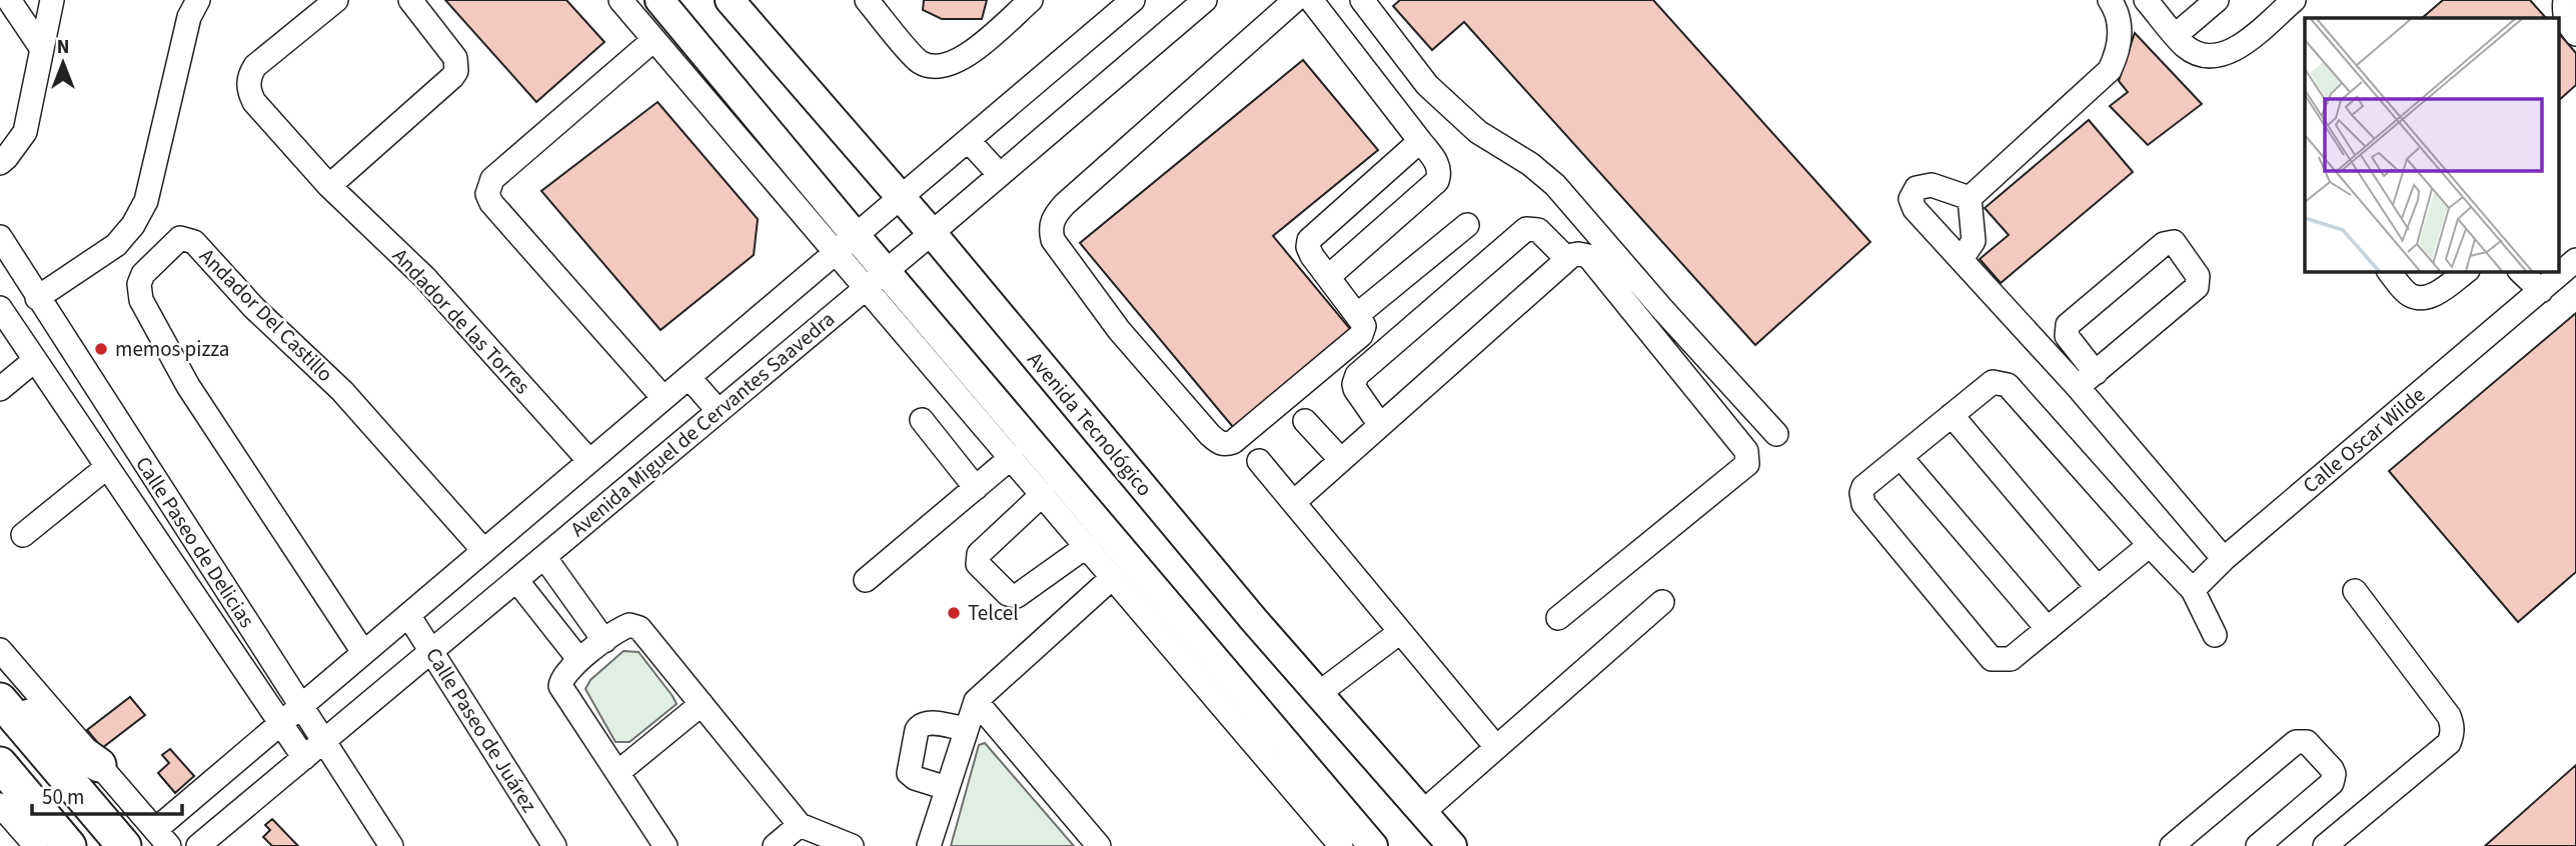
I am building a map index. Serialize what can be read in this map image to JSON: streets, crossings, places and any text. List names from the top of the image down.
{
  "streets": {
    "main road": ["Avenida Tecnológico"],
    "street": [
      "Andador Del Castillo",
      "Andador de las Torres",
      "Avenida Miguel de Cervantes Saavedra",
      "Calle Oscar Wilde",
      "Calle Paseo de Delicias",
      "Calle Paseo de Juárez"
    ]
  },
  "crossings": [
    ["Avenida Miguel de Cervantes Saavedra", "Avenida Tecnológico"],
    ["Avenida Miguel de Cervantes Saavedra", "Calle Paseo de Delicias"],
    ["Avenida Miguel de Cervantes Saavedra", "Calle Paseo de Juárez"]
  ],
  "places": ["memos pizza", "Telcel"],
  "scale_bar": "50 m",
  "north": "top"
}
